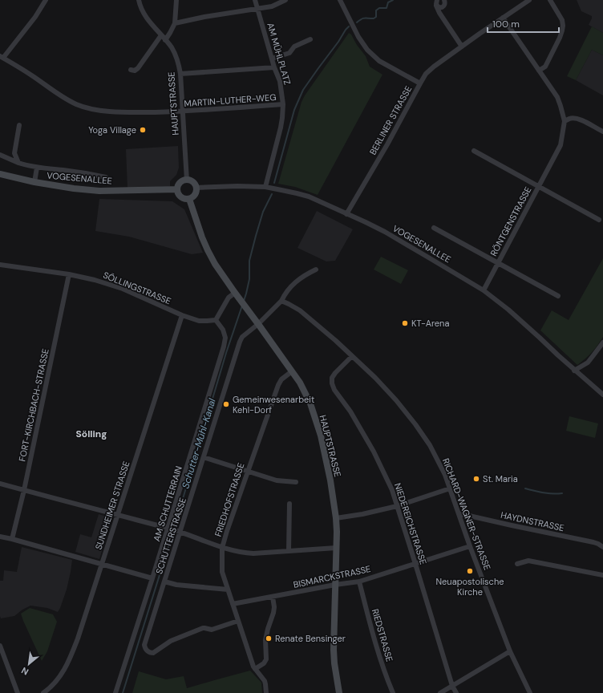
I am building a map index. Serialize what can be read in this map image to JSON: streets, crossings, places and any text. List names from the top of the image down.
{
  "streets": {
    "street": [
      "AM MÜHLPLATZ",
      "MARTIN-LUTHER-WEG",
      "HAUPTSTRASSE",
      "BERLINER STRASSE",
      "VOGESENALLEE",
      "RÖNTGENSTRASSE",
      "SÖLLINGSTRASSE",
      "FORT-KIRCHBACH-STRASSE",
      "FRIEDHOFSTRASSE",
      "AM SCHUTTERRAIN",
      "SUNDHEIMER STRASSE",
      "RICHARD-WAGNER-STRASSE",
      "HAYDNSTRASSE",
      "NIEDEREICHSTRASSE",
      "SCHUTTERSTRASSE",
      "BISMARCKSTRASSE",
      "RIEDSTRASSE"
    ]
  },
  "crossings": [
    ["AM MÜHLPLATZ", "MARTIN-LUTHER-WEG"],
    ["AM MÜHLPLATZ", "VOGESENALLEE"],
    ["MARTIN-LUTHER-WEG", "HAUPTSTRASSE"],
    ["HAUPTSTRASSE", "VOGESENALLEE"],
    ["HAUPTSTRASSE", "FRIEDHOFSTRASSE"],
    ["HAUPTSTRASSE", "SCHUTTERSTRASSE"],
    ["HAUPTSTRASSE", "BISMARCKSTRASSE"],
    ["BERLINER STRASSE", "VOGESENALLEE"],
    ["BERLINER STRASSE", "RÖNTGENSTRASSE"],
    ["VOGESENALLEE", "RÖNTGENSTRASSE"],
    ["SÖLLINGSTRASSE", "FORT-KIRCHBACH-STRASSE"],
    ["SÖLLINGSTRASSE", "AM SCHUTTERRAIN"],
    ["SÖLLINGSTRASSE", "SUNDHEIMER STRASSE"],
    ["FRIEDHOFSTRASSE", "SCHUTTERSTRASSE"],
    ["FRIEDHOFSTRASSE", "BISMARCKSTRASSE"],
    ["RICHARD-WAGNER-STRASSE", "HAYDNSTRASSE"],
    ["RICHARD-WAGNER-STRASSE", "NIEDEREICHSTRASSE"],
    ["RICHARD-WAGNER-STRASSE", "BISMARCKSTRASSE"],
    ["NIEDEREICHSTRASSE", "BISMARCKSTRASSE"],
    ["BISMARCKSTRASSE", "RIEDSTRASSE"]
  ],
  "districts": ["Sölling"],
  "water": ["Schutter-Mühl-Kanal"],
  "places": [
    "Yoga Village",
    "KT-Arena",
    "Gemeinwesenarbeit Kehl-Dorf",
    "St. Maria",
    "Neuapostolische Kirche",
    "Renate Bensinger"
  ],
  "scale_bar": "100 m",
  "north": "bottom left"
}
